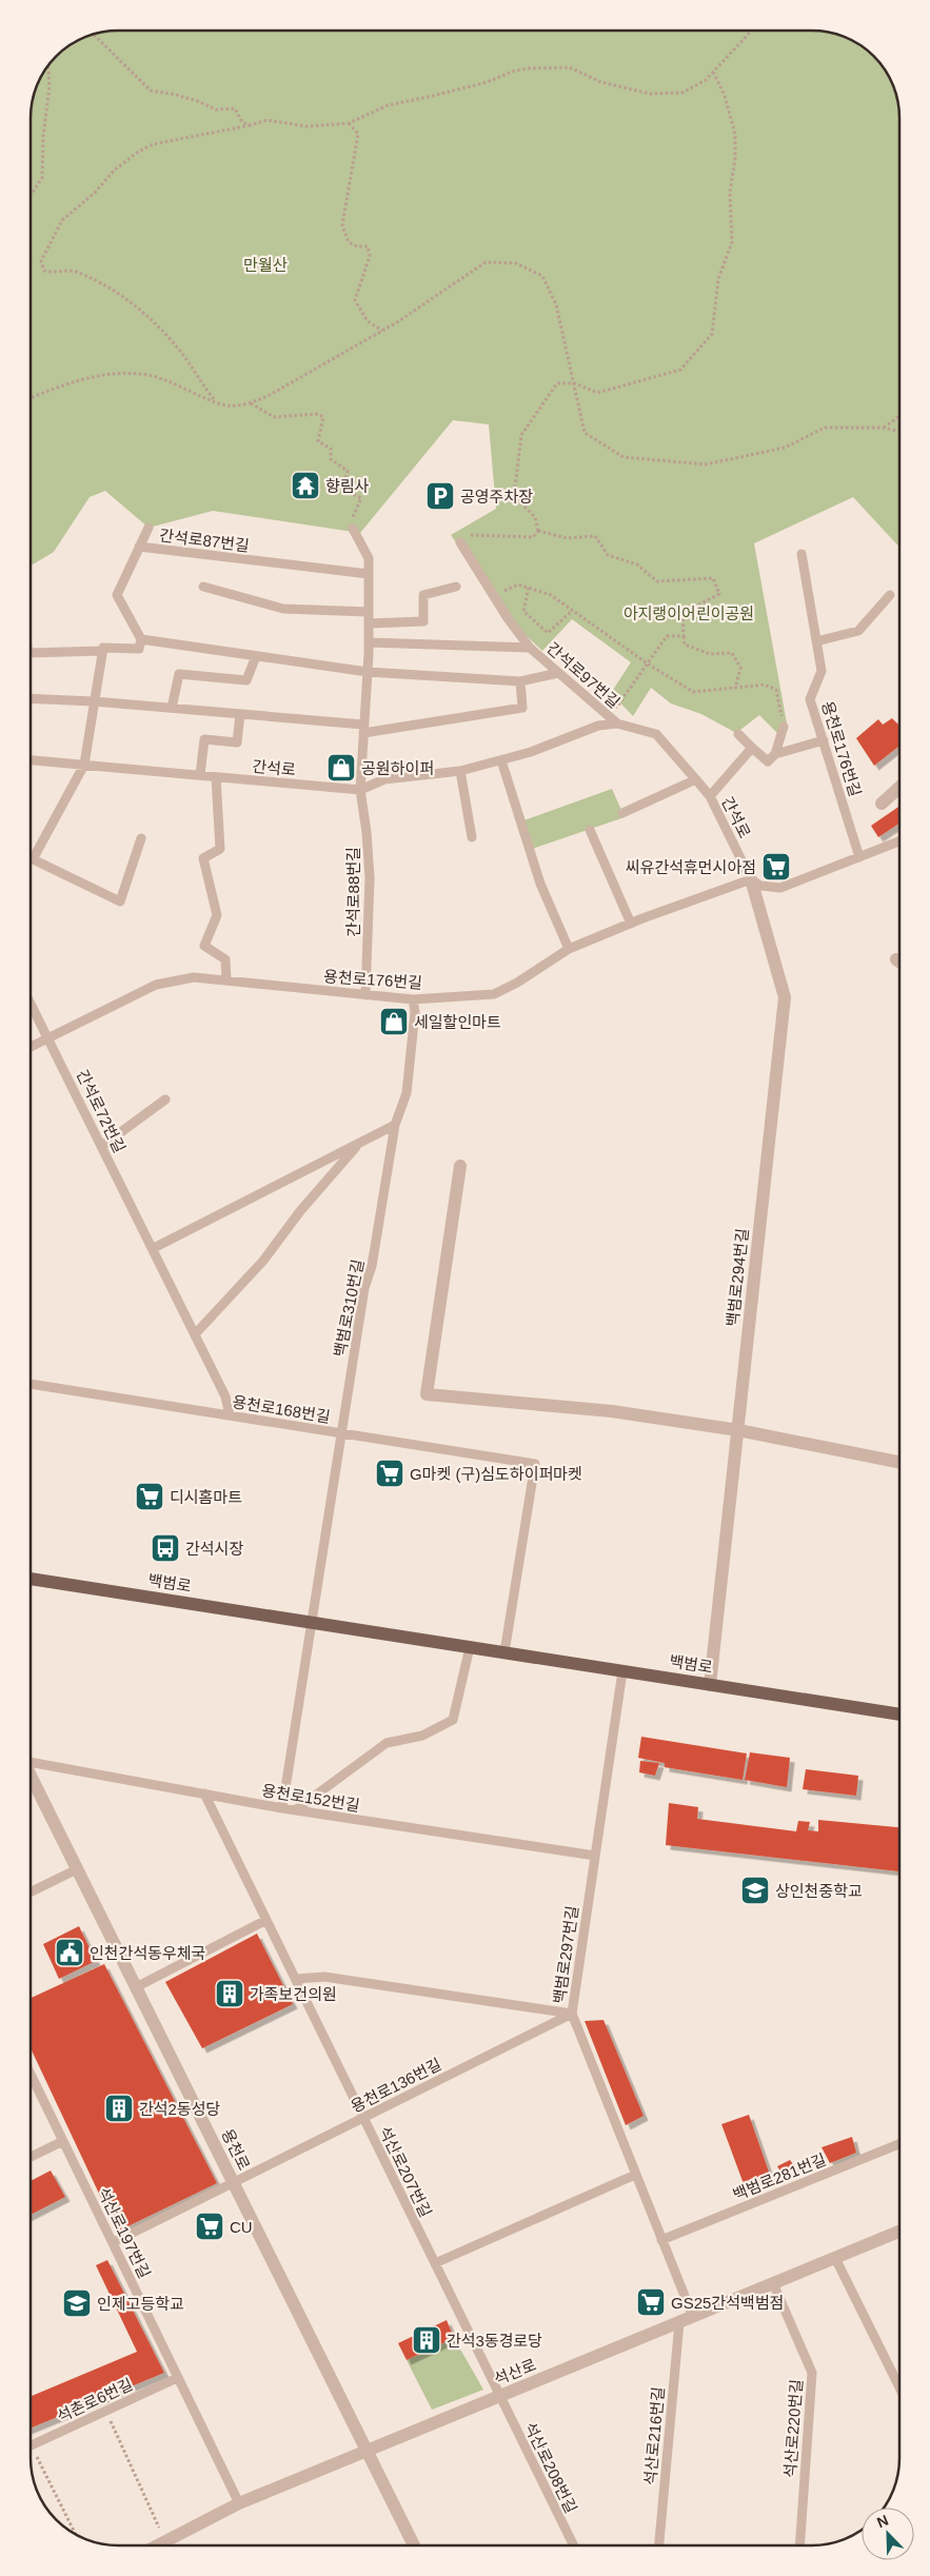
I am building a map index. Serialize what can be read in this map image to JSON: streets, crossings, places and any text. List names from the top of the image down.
{
  "streets": {
    "main road": ["백범로"],
    "street": ["백범로294번길", "용천로", "석산로"],
    "lane": [
      "간석로87번길",
      "간석로97번길",
      "용천로176번길",
      "간석로",
      "간석로88번길",
      "간석로72번길",
      "백범로310번길",
      "용천로168번길",
      "용천로152번길",
      "백범로297번길",
      "용천로136번길",
      "석산로207번길",
      "백범로281번길",
      "석산로197번길",
      "석촌로6번길",
      "석산로220번길",
      "석산로216번길",
      "석산로208번길"
    ]
  },
  "crossings": [
    ["간석로97번길", "간석로"],
    ["용천로176번길", "간석로"],
    ["용천로176번길", "간석로88번길"],
    ["용천로176번길", "간석로72번길"],
    ["용천로176번길", "백범로294번길"],
    ["용천로176번길", "백범로310번길"],
    ["간석로", "간석로88번길"],
    ["간석로", "백범로294번길"],
    ["간석로72번길", "용천로168번길"],
    ["백범로294번길", "백범로"],
    ["백범로310번길", "용천로168번길"],
    ["백범로310번길", "백범로"],
    ["용천로168번길", "백범로"],
    ["백범로", "백범로297번길"],
    ["용천로152번길", "백범로297번길"],
    ["용천로152번길", "석산로207번길"],
    ["백범로297번길", "용천로136번길"],
    ["백범로297번길", "백범로281번길"],
    ["백범로297번길", "석산로"],
    ["용천로136번길", "용천로"],
    ["용천로136번길", "석산로207번길"],
    ["용천로136번길", "석산로197번길"],
    ["용천로", "석산로"],
    ["석산로207번길", "석산로"],
    ["석산로207번길", "석산로208번길"],
    ["석산로197번길", "석산로"],
    ["석산로197번길", "석촌로6번길"],
    ["석산로", "석산로220번길"],
    ["석산로", "석산로216번길"],
    ["석산로", "석산로208번길"]
  ],
  "parks": ["만월산", "아지랭이어린이공원"],
  "places": {
    "temple": ["향림사"],
    "parking": ["공영주차장"],
    "shop": ["공원하이퍼", "세일할인마트"],
    "supermarket": [
      "씨유간석휴먼시아점",
      "G마켓 (구)심도하이퍼마켓",
      "디시홈마트",
      "CU",
      "GS25간석백범점"
    ],
    "bus stop": ["간석시장"],
    "school or university": ["상인천중학교", "인제고등학교"],
    "public building": ["인천간석동우체국"],
    "building": ["가족보건의원", "간석2동성당", "간석3동경로당"]
  },
  "north": "top left"
}
